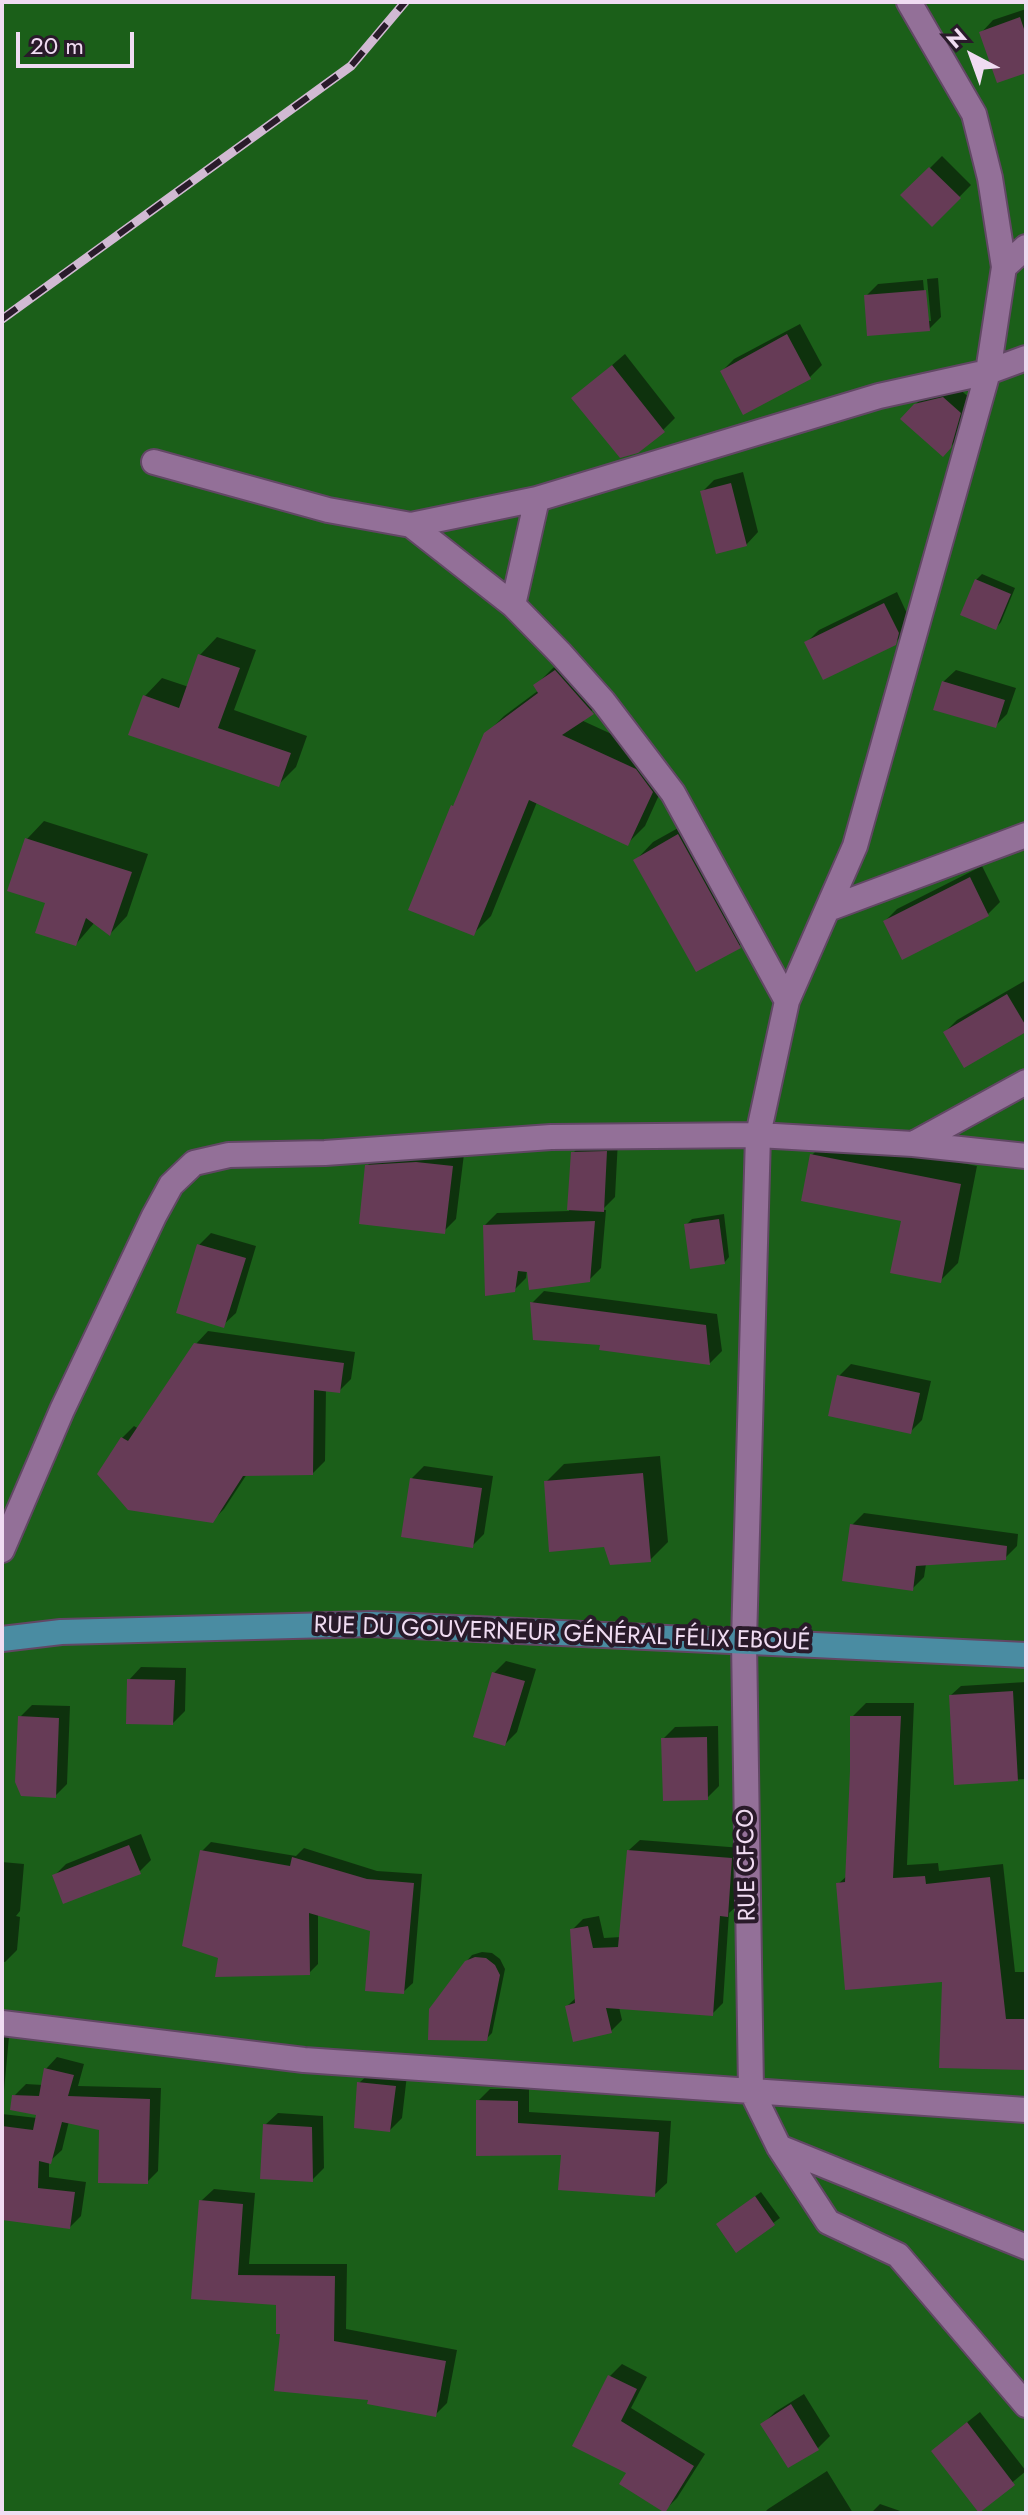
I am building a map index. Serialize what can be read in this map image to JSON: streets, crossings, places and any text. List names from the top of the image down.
{
  "streets": {
    "main road": ["RUE DU GOUVERNEUR GÉNÉRAL FÉLIX EBOUÉ"],
    "street": ["RUE CFCO"]
  },
  "crossings": [
    ["RUE DU GOUVERNEUR GÉNÉRAL FÉLIX EBOUÉ", "RUE CFCO"]
  ],
  "scale_bar": "20 m",
  "north": "top left"
}
